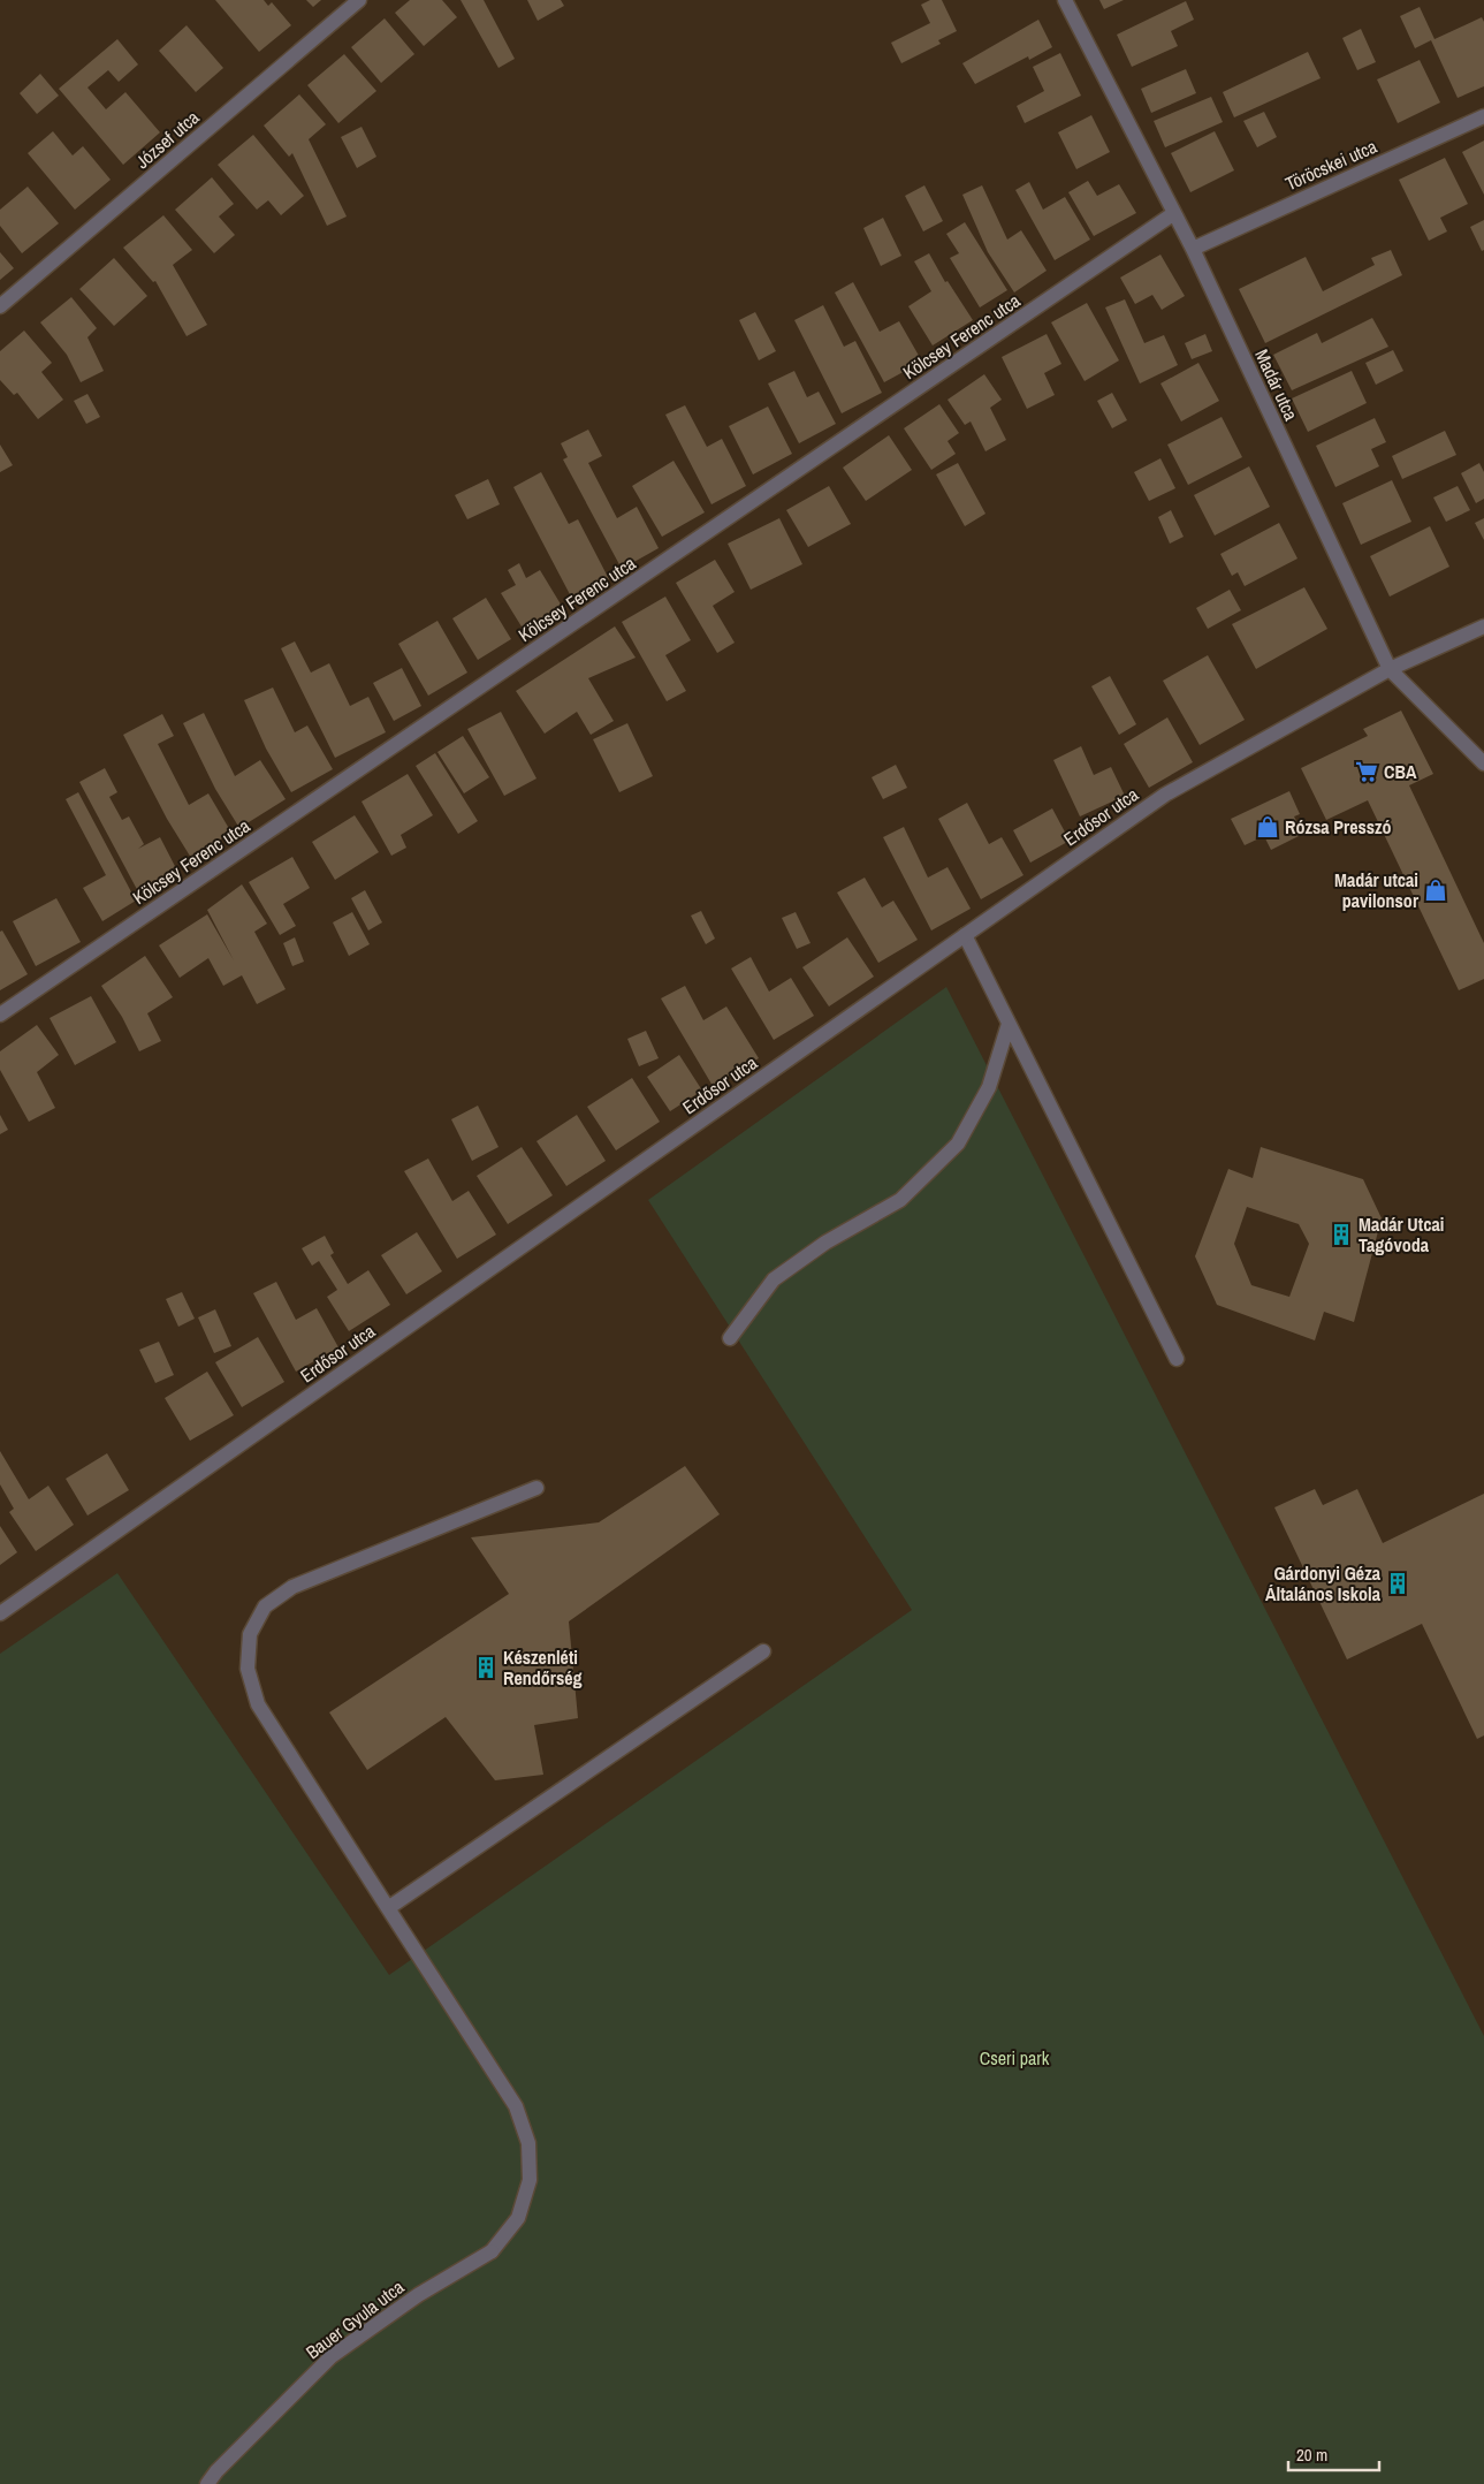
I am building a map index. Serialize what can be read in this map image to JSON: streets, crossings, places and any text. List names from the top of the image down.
{
  "streets": {
    "street": [
      "József utca",
      "Töröcskei utca",
      "Kölcsey Ferenc utca",
      "Madár utca",
      "Erdősor utca",
      "Bauer Gyula utca"
    ]
  },
  "crossings": [
    ["Töröcskei utca", "Madár utca"],
    ["Kölcsey Ferenc utca", "Madár utca"],
    ["Madár utca", "Erdősor utca"]
  ],
  "parks": ["Cseri park"],
  "places": {
    "supermarket": ["CBA"],
    "shop": ["Rózsa Presszó", "Madár utcai pavilonsor"],
    "building": ["Madár Utcai Tagóvoda", "Gárdonyi Géza Általános Iskola", "Készenléti Rendőrség"]
  },
  "scale_bar": "20 m"
}
